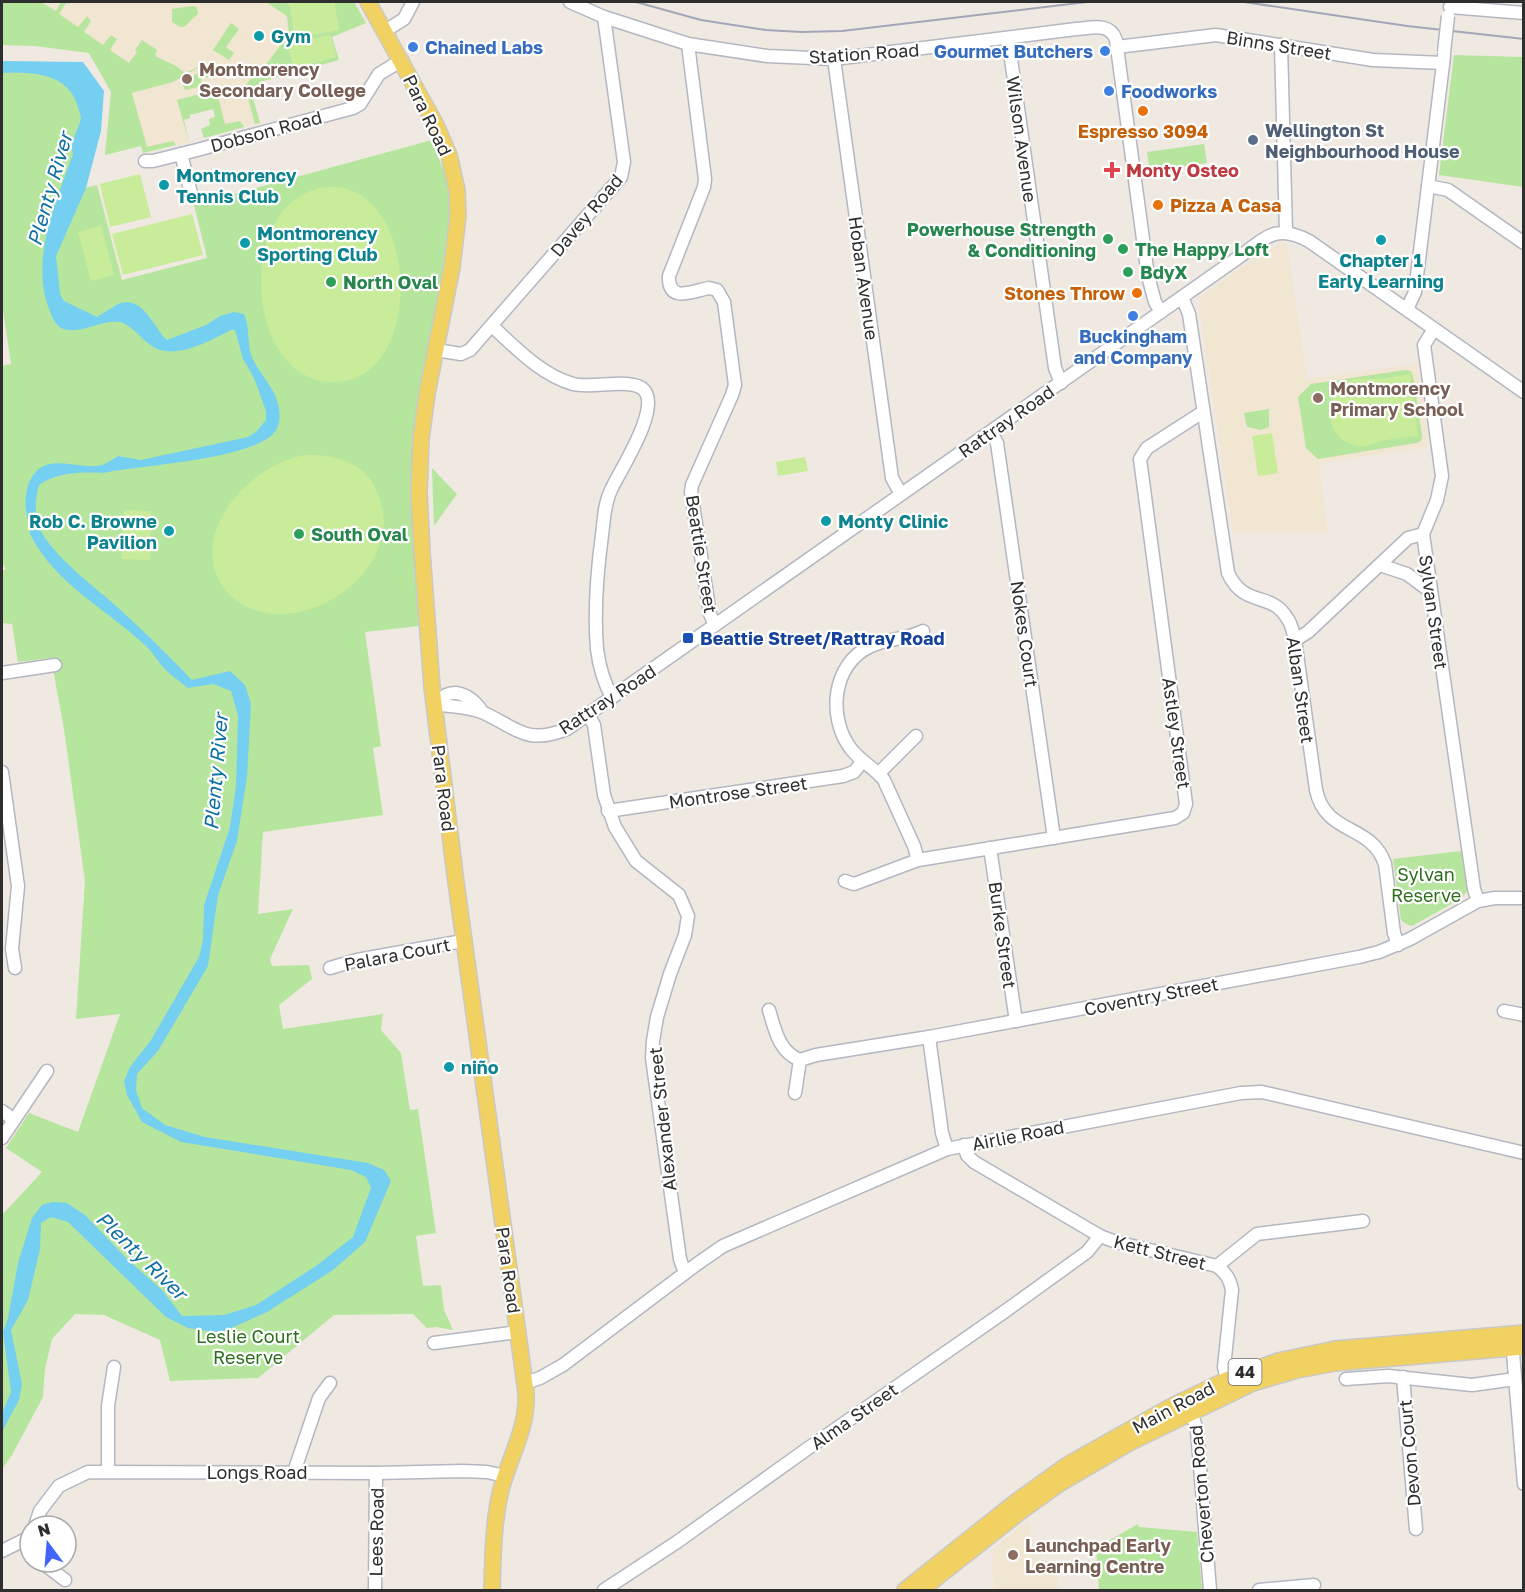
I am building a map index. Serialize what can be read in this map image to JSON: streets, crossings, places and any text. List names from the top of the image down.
{
  "streets": {
    "main road": ["Para Road", "44", "Main Road"],
    "street": [
      "Binns Street",
      "Station Road",
      "Dobson Road",
      "Wilson Avenue",
      "Davey Road",
      "Hoban Avenue",
      "Rattray Road",
      "Beattie Street",
      "Sylvan Street",
      "Nokes Court",
      "Alban Street",
      "Astley Street",
      "Montrose Street",
      "Burke Street",
      "Palara Court",
      "Coventry Street",
      "Alexander Street",
      "Airlie Road",
      "Kett Street",
      "Alma Street",
      "Devon Court",
      "Longs Road",
      "Cheverton Road",
      "Lees Road"
    ]
  },
  "crossings": [
    ["Binns Street", "Station Road"],
    ["Station Road", "Wilson Avenue"],
    ["Station Road", "Davey Road"],
    ["Station Road", "Hoban Avenue"],
    ["Station Road", "Beattie Street"],
    ["Para Road", "Dobson Road"],
    ["Para Road", "Davey Road"],
    ["Para Road", "Rattray Road"],
    ["Para Road", "Palara Court"],
    ["Para Road", "Airlie Road"],
    ["Para Road", "Longs Road"],
    ["Wilson Avenue", "Rattray Road"],
    ["Hoban Avenue", "Rattray Road"],
    ["Rattray Road", "Beattie Street"],
    ["Rattray Road", "Nokes Court"],
    ["Rattray Road", "Alban Street"],
    ["Rattray Road", "Alexander Street"],
    ["Sylvan Street", "Coventry Street"],
    ["Nokes Court", "Astley Street"],
    ["Alban Street", "Astley Street"],
    ["Alban Street", "Coventry Street"],
    ["Astley Street", "Burke Street"],
    ["Montrose Street", "Alexander Street"],
    ["Burke Street", "Coventry Street"],
    ["Alexander Street", "Airlie Road"],
    ["Airlie Road", "Kett Street"],
    ["Kett Street", "Main Road"],
    ["Kett Street", "Alma Street"],
    ["Main Road", "Cheverton Road"],
    ["Longs Road", "Lees Road"]
  ],
  "water": ["Plenty River"],
  "parks": ["Sylvan Reserve", "Leslie Court Reserve"],
  "places": {
    "other": [
      "Gym",
      "Chained Labs",
      "Gourmet Butchers",
      "Montmorency Secondary College",
      "Foodworks",
      "Espresso 3094",
      "Wellington St Neighbourhood House",
      "Montmorency Tennis Club",
      "Pizza A Casa",
      "Powerhouse Strength & Conditioning",
      "Chapter 1 Early Learning",
      "Montmorency Sporting Club",
      "The Happy Loft",
      "BdyX",
      "North Oval",
      "Stones Throw",
      "Buckingham and Company",
      "Montmorency Primary School",
      "Monty Clinic",
      "Rob C. Browne Pavilion",
      "South Oval",
      "niño",
      "Launchpad Early Learning Centre"
    ],
    "health": ["Monty Osteo"],
    "transit": ["Beattie Street/Rattray Road"]
  },
  "north": "top"
}
